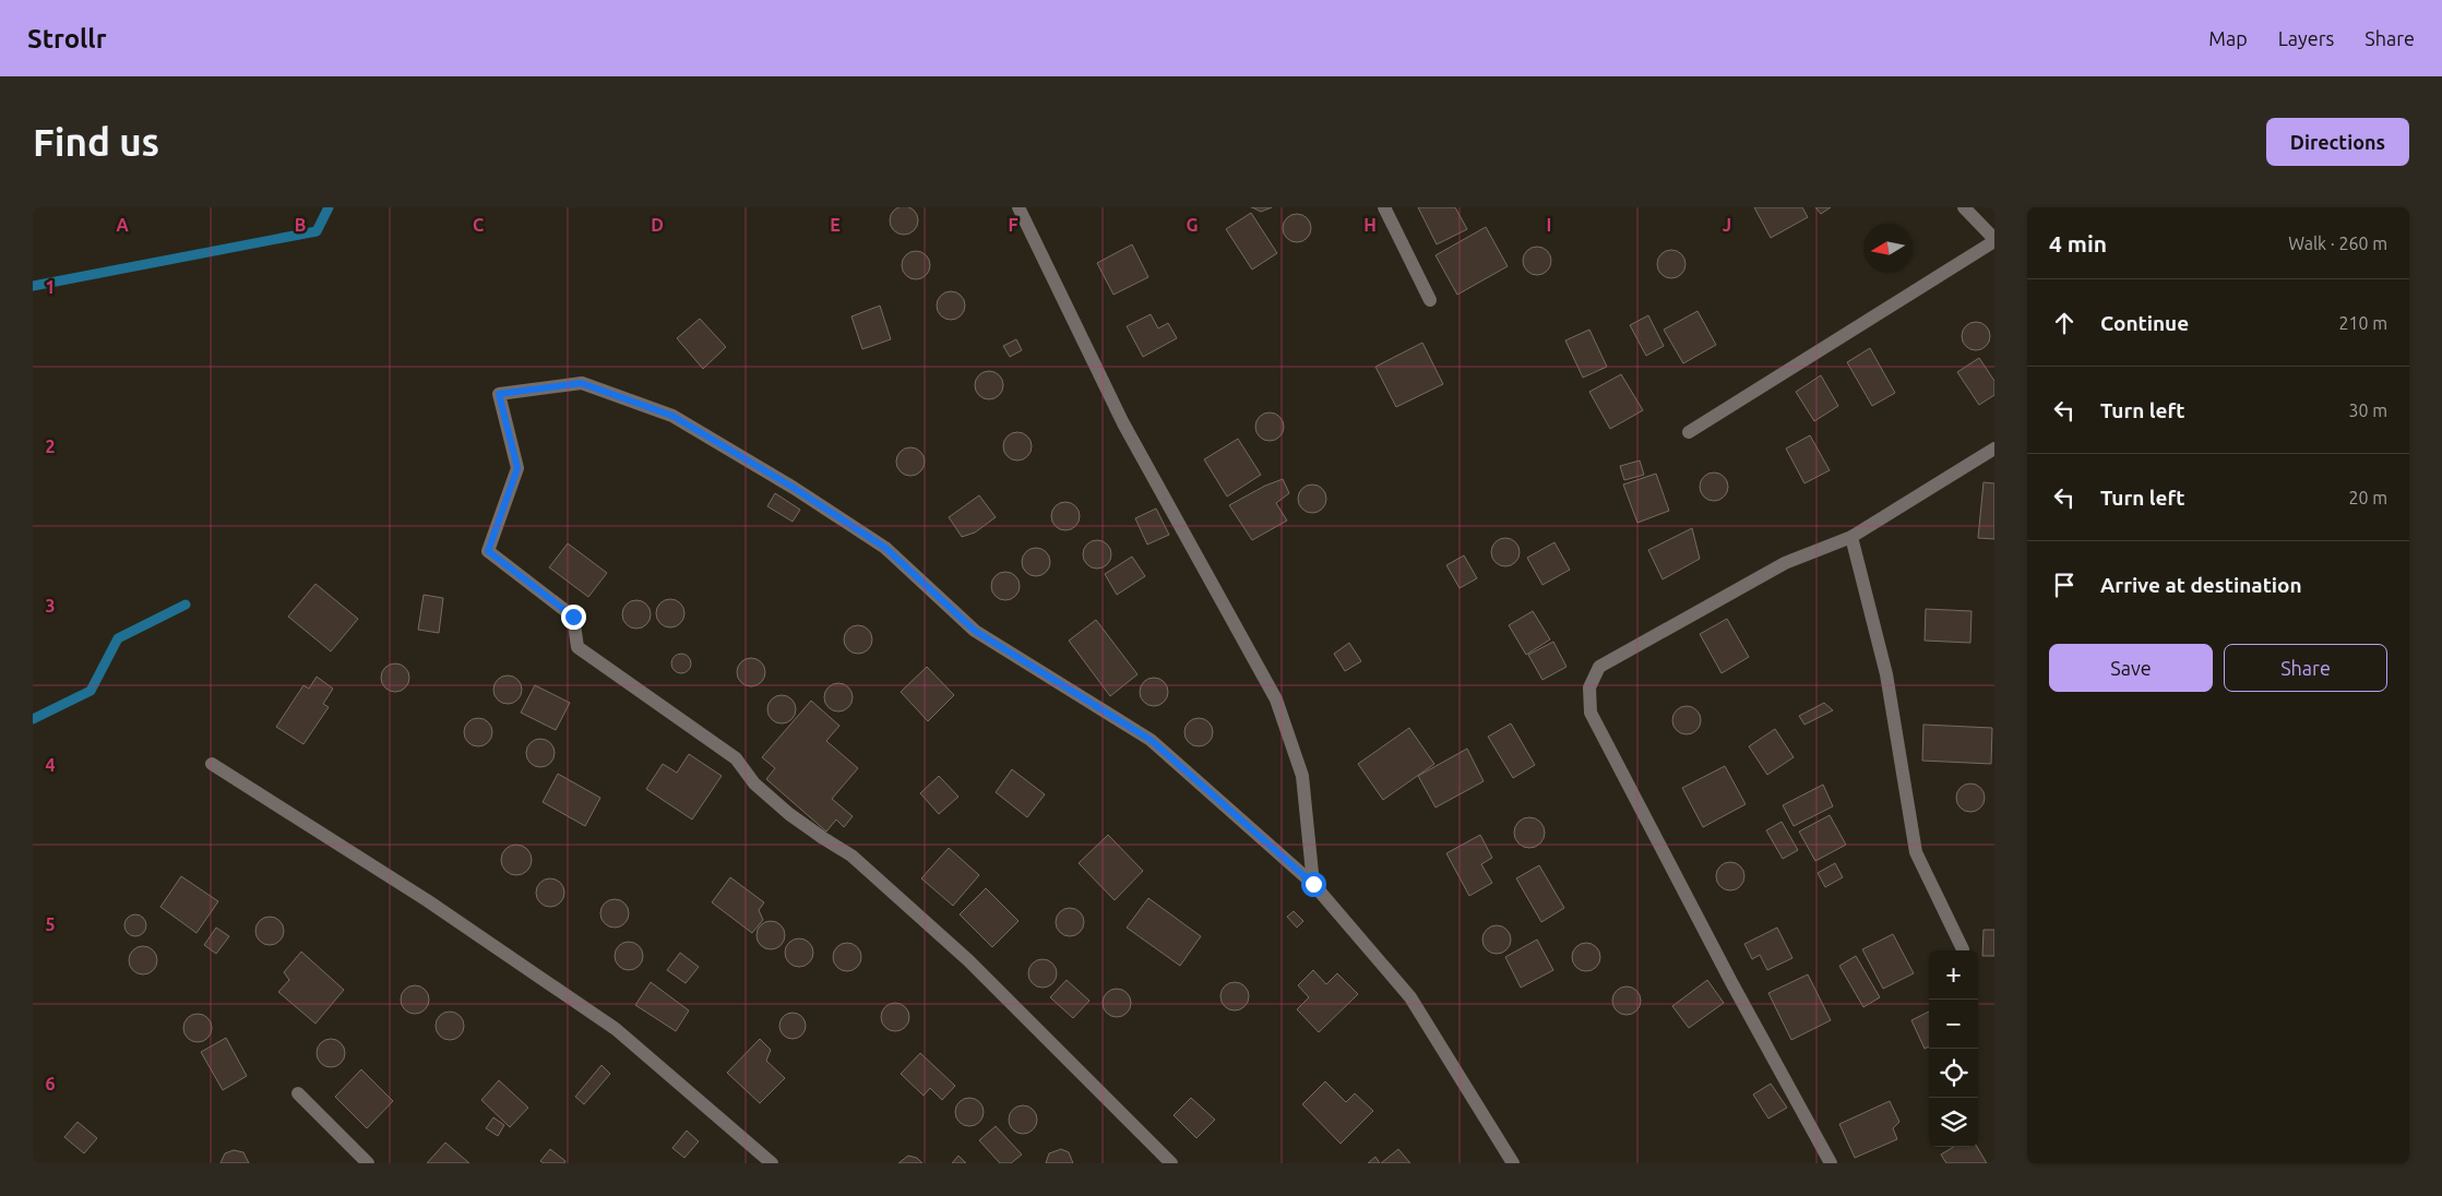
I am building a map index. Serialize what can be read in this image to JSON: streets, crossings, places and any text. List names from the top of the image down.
{
  "north": "left",
  "page": {
    "header": "Strollr",
    "nav": ["Map", "Layers", "Share"],
    "buttons": [
      "Directions",
      ["Save", "Share"]
    ],
    "title": "Find us",
    "heading": ["4 min", "Walk · 260 m"],
    "list": [
      ["Continue", "210 m"],
      ["Turn left", "30 m"],
      ["Turn left", "20 m"],
      "Arrive at destination"
    ],
    "map_buttons": ["+", "−"]
  },
  "grid": {
    "columns": [
      "A",
      "B",
      "C",
      "D",
      "E",
      "F",
      "G",
      "H",
      "I",
      "J"
    ],
    "rows": [
      "1",
      "2",
      "3",
      "4",
      "5",
      "6"
    ]
  }
}
